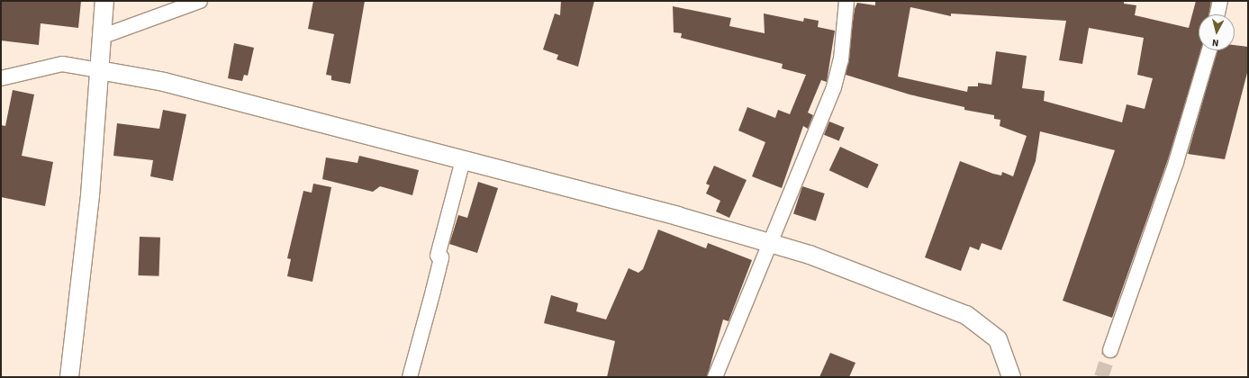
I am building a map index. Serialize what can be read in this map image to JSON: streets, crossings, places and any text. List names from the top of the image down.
{
  "north": "bottom"
}
